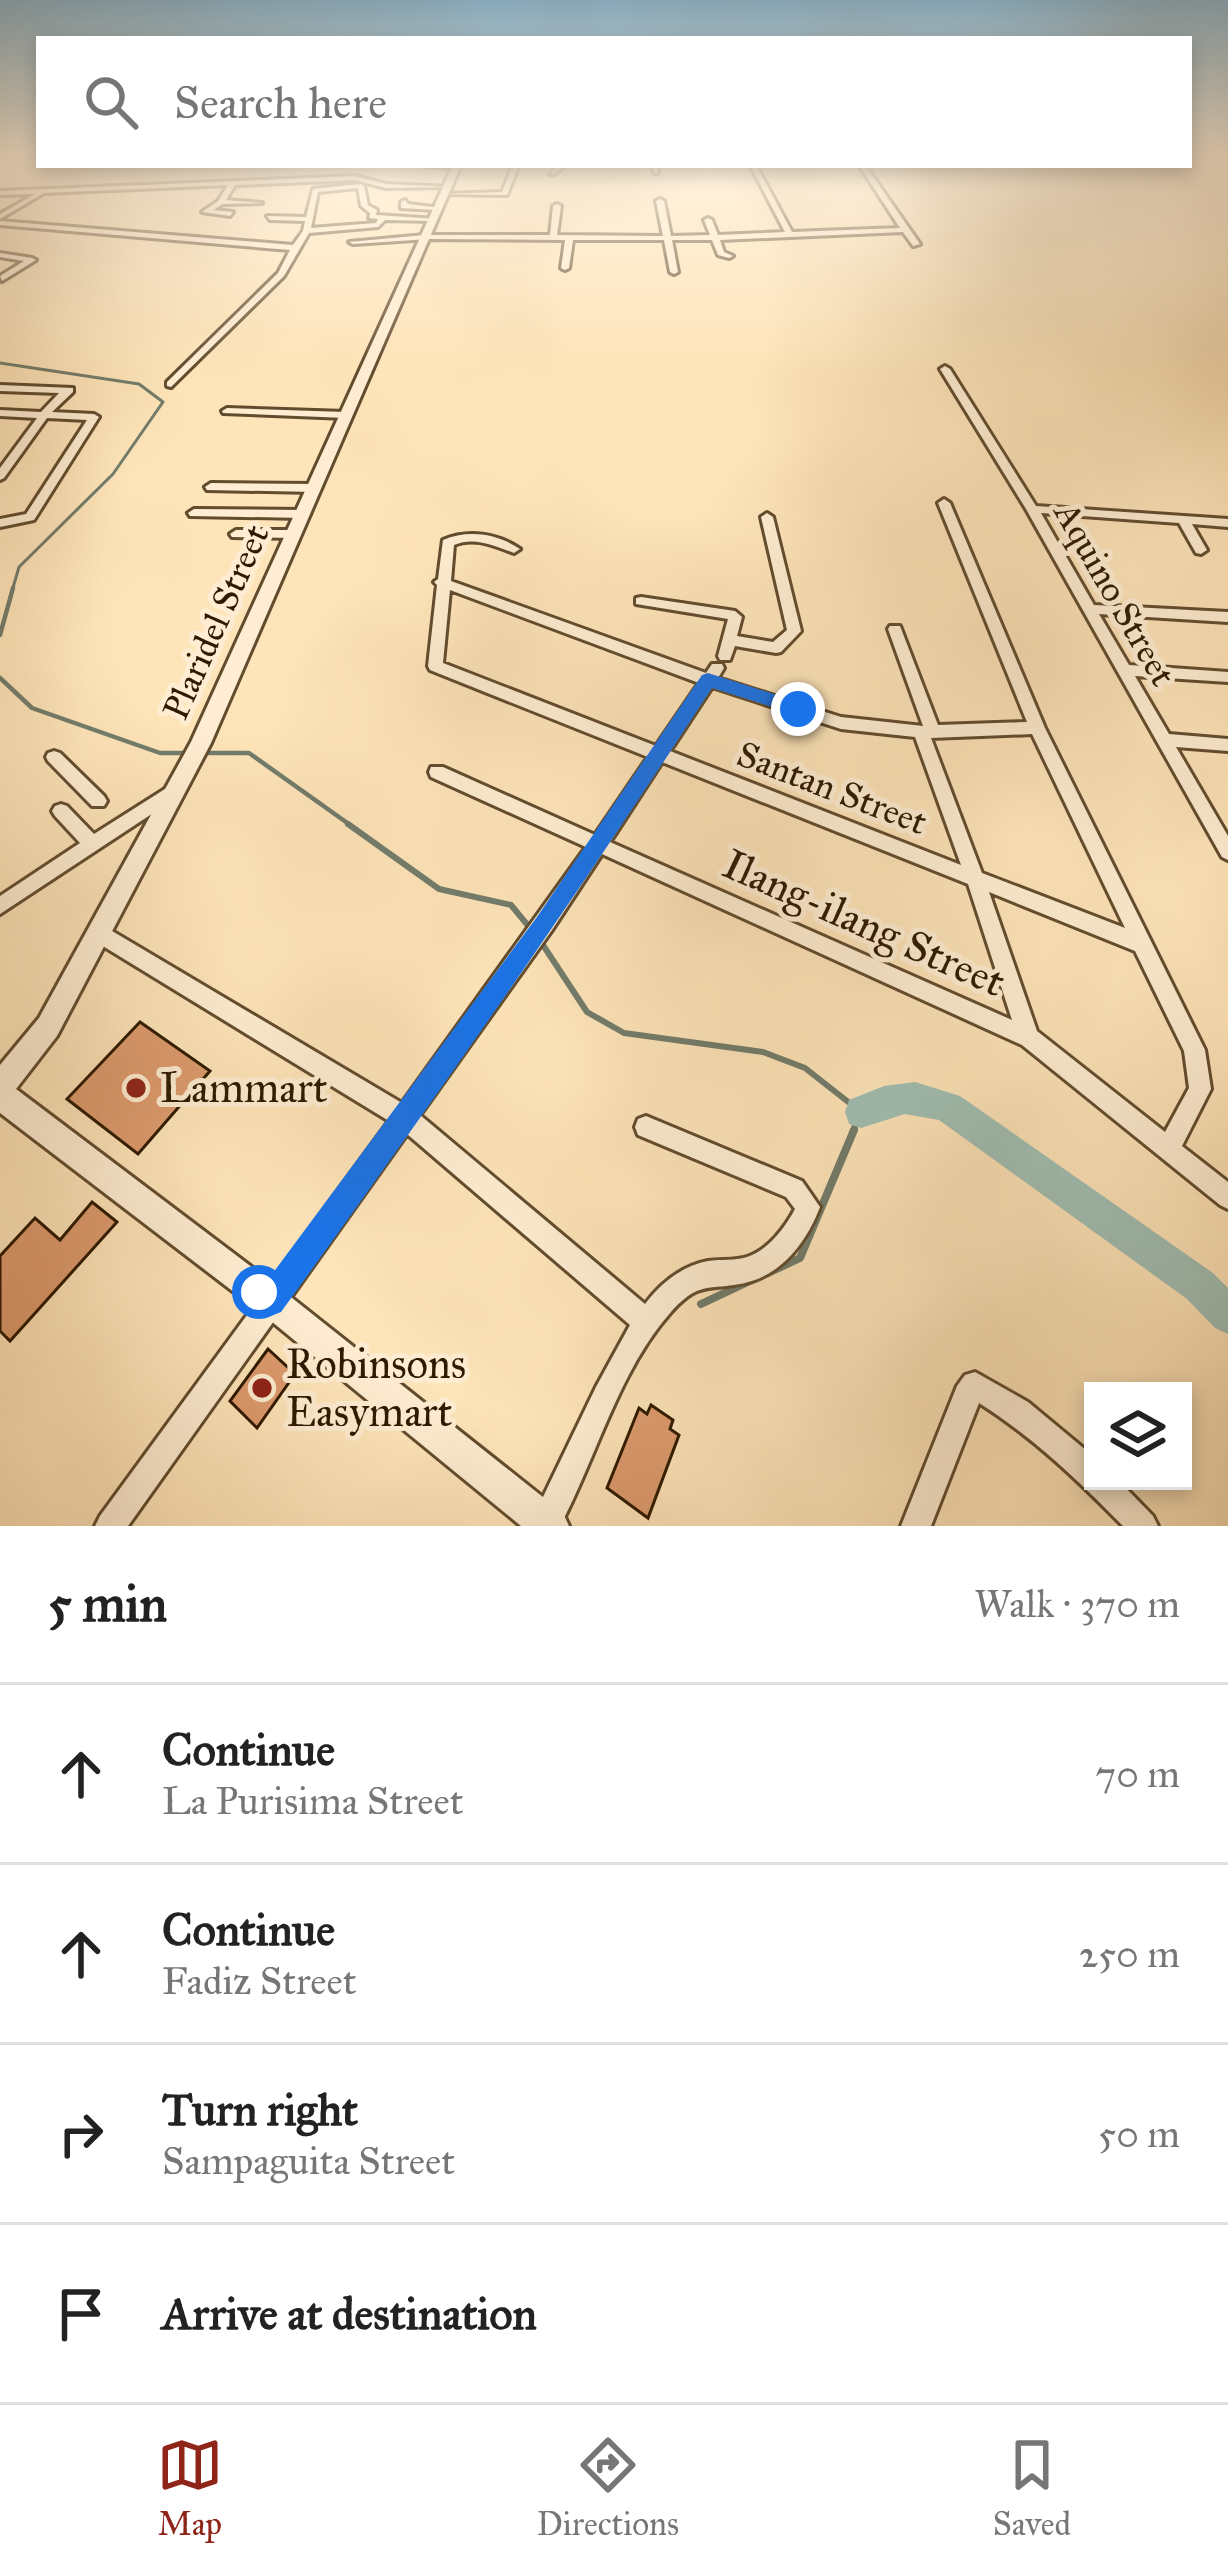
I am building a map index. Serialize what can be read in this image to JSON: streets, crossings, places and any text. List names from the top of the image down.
{
  "streets": {
    "street": [
      "Aquino Street",
      "Plaridel Street",
      "Santan Street",
      "Ilang-ilang Street"
    ]
  },
  "places": ["Lammart", "Robinsons Easymart"],
  "page": {
    "search": "Search here",
    "heading": ["5 min", "Walk · 370 m"],
    "list": [
      ["Continue", "La Purisima Street", "70 m"],
      ["Continue", "Fadiz Street", "250 m"],
      ["Turn right", "Sampaguita Street", "50 m"],
      "Arrive at destination"
    ],
    "nav": ["Map", "Directions", "Saved"]
  }
}
